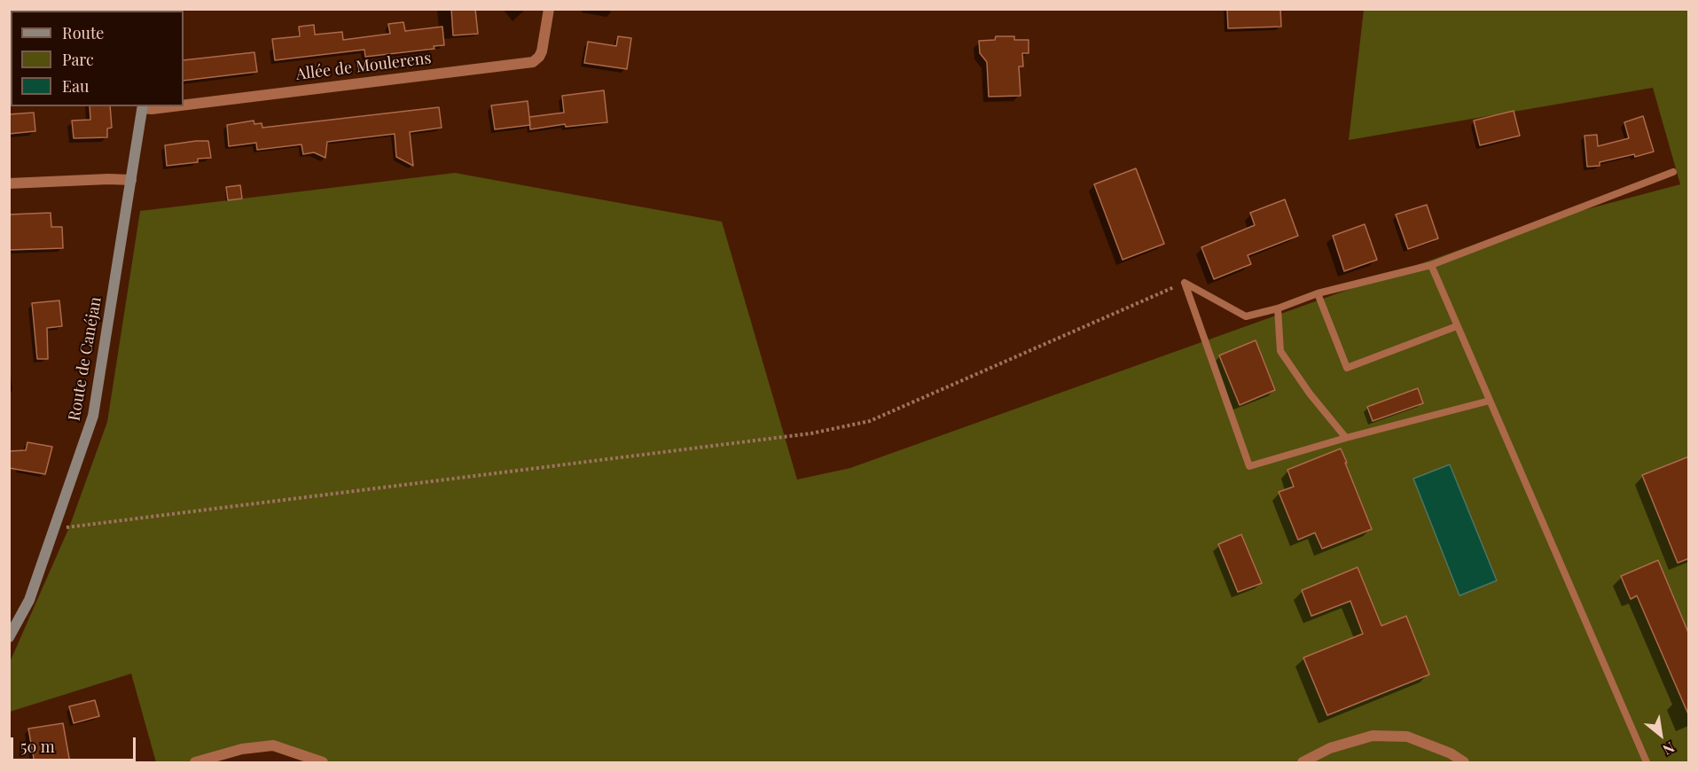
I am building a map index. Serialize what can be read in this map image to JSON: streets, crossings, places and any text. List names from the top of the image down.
{
  "streets": {
    "street": ["Allée de Moulerens", "Route de Canéjan"]
  },
  "crossings": [
    ["Allée de Moulerens", "Route de Canéjan"]
  ],
  "legend": ["Route", "Parc", "Eau"],
  "scale_bar": "50 m",
  "north": "bottom right"
}
